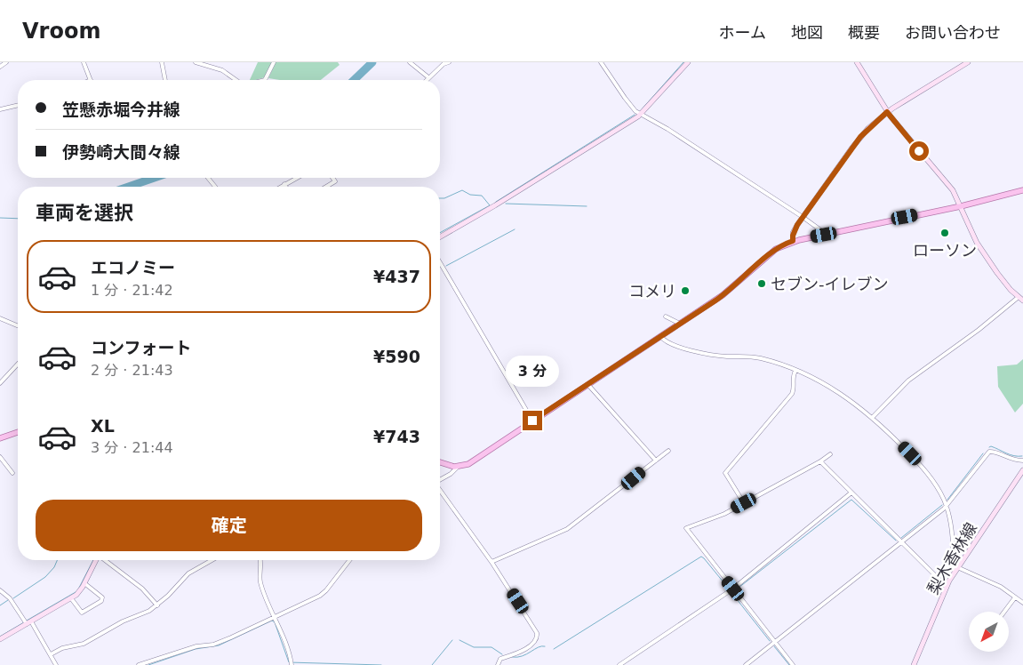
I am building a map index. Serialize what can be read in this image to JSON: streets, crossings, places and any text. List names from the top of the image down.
{
  "streets": {
    "main road": ["梨木香林線"]
  },
  "places": ["ローソン", "セブン-イレブン", "コメリ"],
  "north": "bottom left",
  "page": {
    "header": "Vroom",
    "nav": [
      "ホーム",
      "地図",
      "概要",
      "お問い合わせ"
    ],
    "banner": ["笠懸赤堀今井線", "伊勢崎大間々線"],
    "heading": "車両を選択",
    "list": [
      {
        "name": "エコノミー",
        "note": "1 分 · 21:42",
        "value": "¥437"
      },
      {
        "name": "コンフォート",
        "note": "2 分 · 21:43",
        "value": "¥590"
      },
      {
        "name": "XL",
        "note": "3 分 · 21:44",
        "value": "¥743"
      }
    ],
    "bubble": "3 分",
    "buttons": "確定"
  }
}
